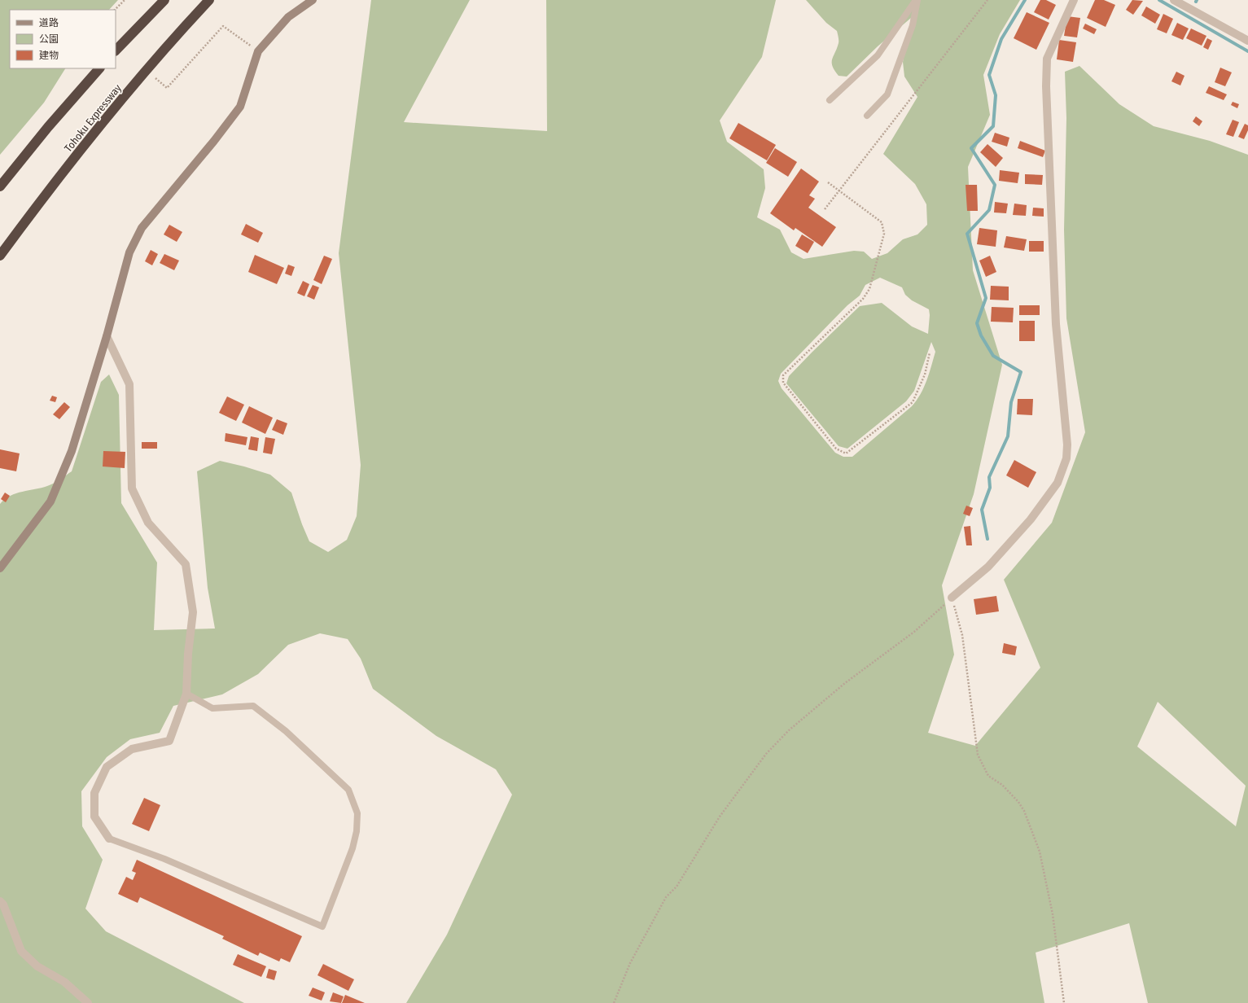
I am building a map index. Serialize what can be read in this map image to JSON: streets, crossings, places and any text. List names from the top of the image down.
{
  "streets": {
    "highway": ["Tohoku Expressway"]
  },
  "legend": ["道路", "公園", "建物"]
}
